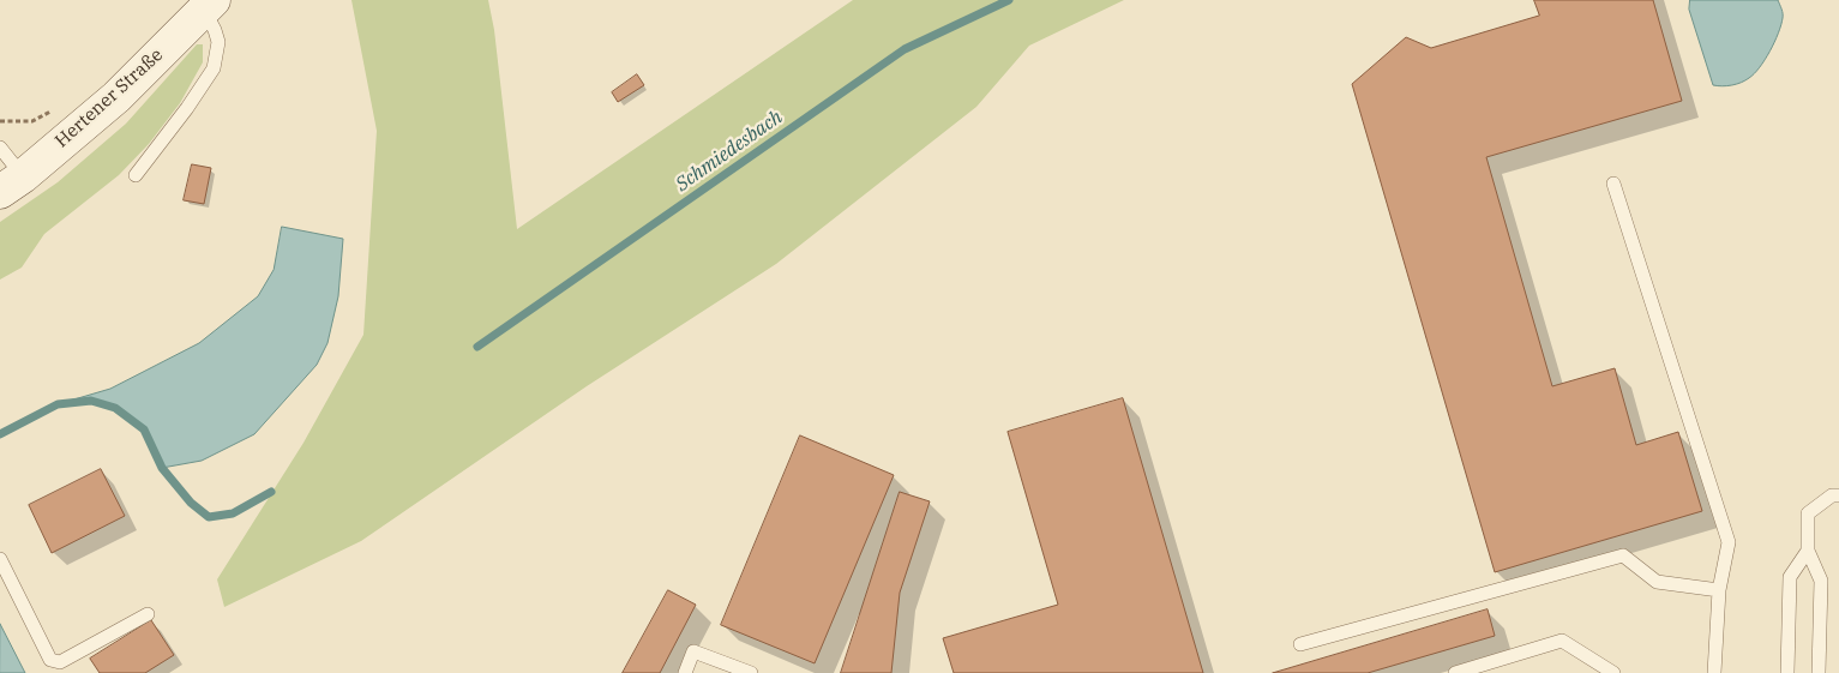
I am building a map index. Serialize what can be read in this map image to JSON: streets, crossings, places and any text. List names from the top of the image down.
{
  "streets": {
    "main road": ["Hertener Straße"]
  },
  "water": ["Schmiedesbach"]
}
